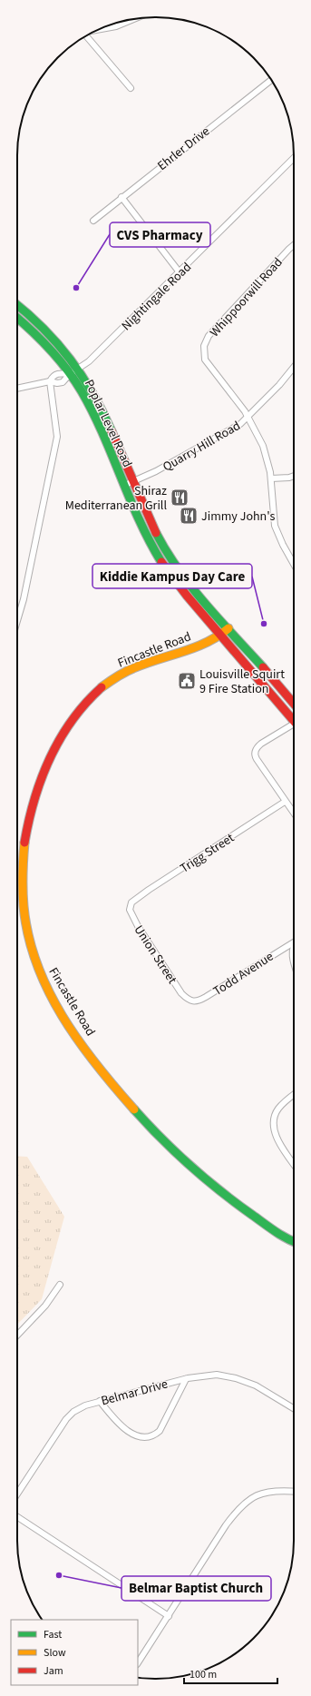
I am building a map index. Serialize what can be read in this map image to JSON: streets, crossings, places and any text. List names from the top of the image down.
{
  "streets": {
    "main road": ["Poplar Level Road", "Fincastle Road"],
    "street": [
      "Ehrler Drive",
      "Nightingale Road",
      "Whippoorwill Road",
      "Quarry Hill Road",
      "Trigg Street",
      "Union Street",
      "Todd Avenue",
      "Belmar Drive"
    ]
  },
  "crossings": [
    ["Nightingale Road", "Poplar Level Road"],
    ["Whippoorwill Road", "Quarry Hill Road"],
    ["Poplar Level Road", "Quarry Hill Road"],
    ["Poplar Level Road", "Fincastle Road"],
    ["Trigg Street", "Union Street"],
    ["Union Street", "Todd Avenue"]
  ],
  "places": {
    "other": ["CVS Pharmacy", "Kiddie Kampus Day Care", "Belmar Baptist Church"],
    "restaurant": ["Shiraz Mediterranean Grill", "Jimmy John's"],
    "public building": ["Louisville Squirt 9 Fire Station"]
  },
  "legend": ["Fast", "Slow", "Jam"],
  "scale_bar": "100 m"
}
